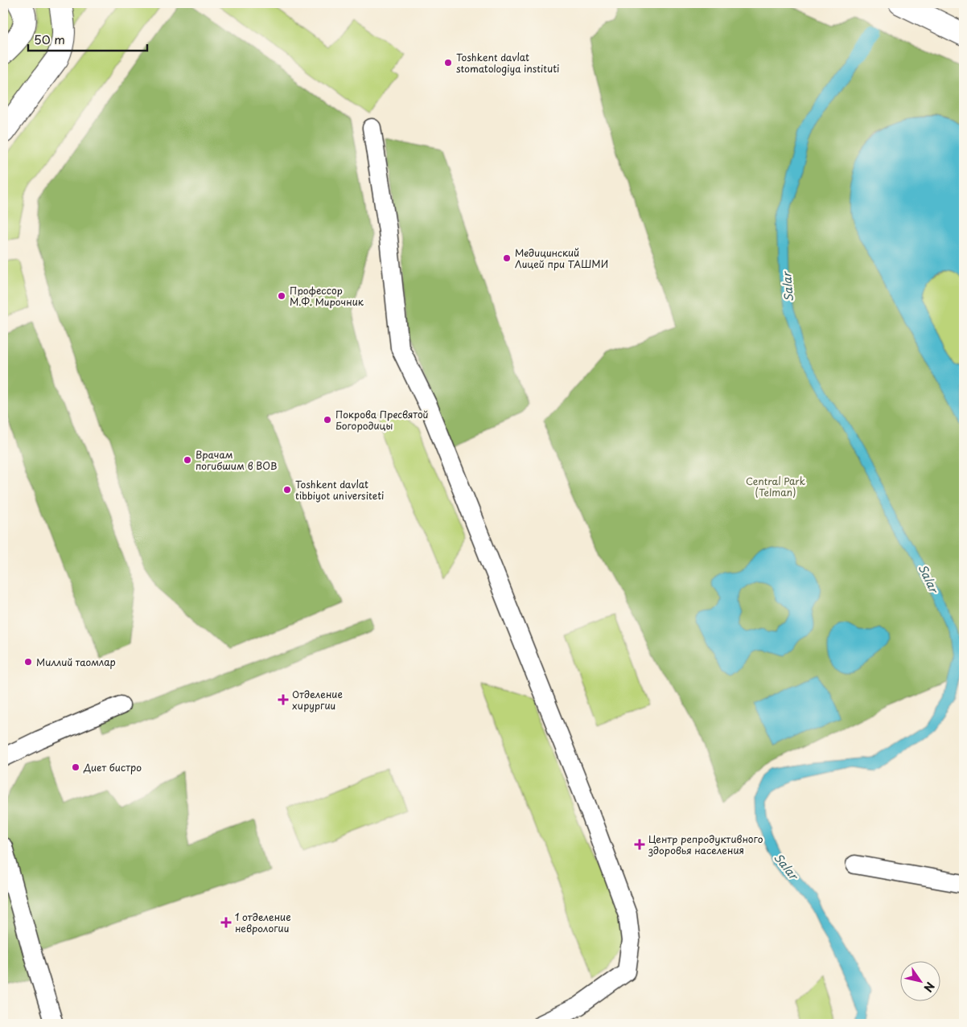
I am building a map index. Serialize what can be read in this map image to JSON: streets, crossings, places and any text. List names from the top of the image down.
{
  "water": ["Salar"],
  "parks": ["Central Park (Telman)"],
  "places": {
    "other": [
      "Toshkent davlat stomatologiya instituti",
      "Медицинский Лицей при ТАШМИ",
      "Профессор М.Ф. Мирочник",
      "Покрова Пресвятой Богородицы",
      "Врачам погибшим в ВОВ",
      "Toshkent davlat tibbiyot universiteti",
      "Миллий таомлар",
      "Диет бистро"
    ],
    "health": ["Отделение хирургии", "Центр репродуктивного здоровья населения", "1 отделение неврологии"]
  },
  "scale_bar": "50 m",
  "north": "bottom right"
}
